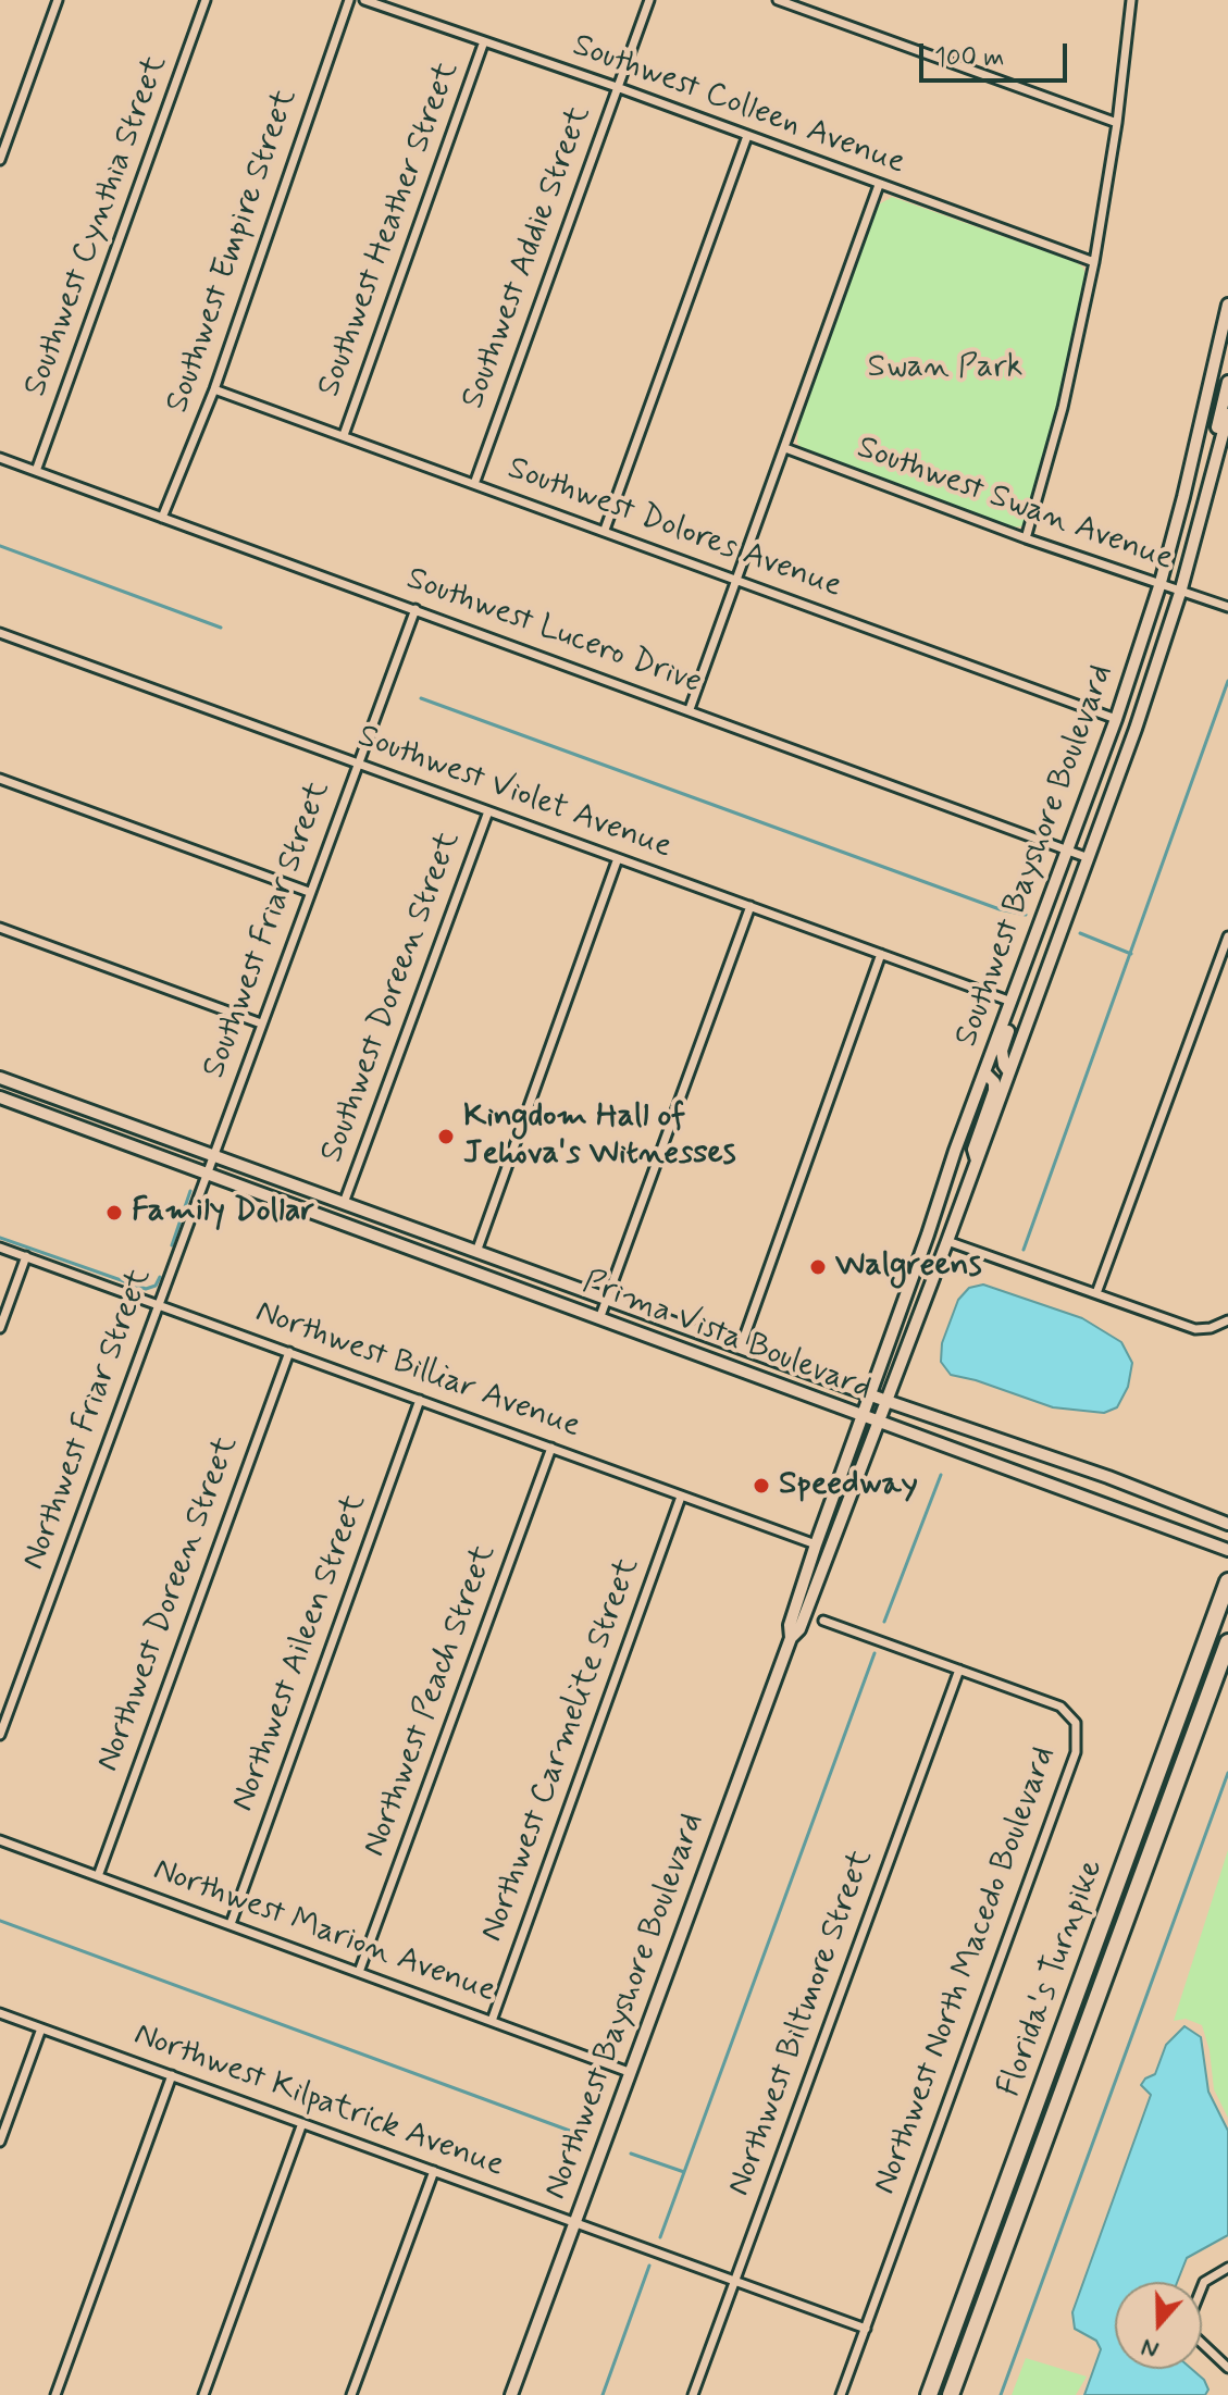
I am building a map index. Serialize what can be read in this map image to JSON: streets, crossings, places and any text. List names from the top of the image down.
{
  "streets": {
    "highway": ["Florida's Turnpike"],
    "main road": ["Southwest Bayshore Boulevard", "Prima Vista Boulevard", "Northwest Bayshore Boulevard"],
    "street": [
      "Southwest Colleen Avenue",
      "Southwest Cynthia Street",
      "Southwest Heather Street",
      "Southwest Empire Street",
      "Southwest Addie Street",
      "Southwest Swan Avenue",
      "Southwest Dolores Avenue",
      "Southwest Lucero Drive",
      "Southwest Violet Avenue",
      "Southwest Friar Street",
      "Southwest Doreen Street",
      "Northwest Billiar Avenue",
      "Northwest Friar Street",
      "Northwest Doreen Street",
      "Northwest Aileen Street",
      "Northwest Peach Street",
      "Northwest Carmelite Street",
      "Northwest Marion Avenue",
      "Northwest North Macedo Boulevard",
      "Northwest Biltmore Street",
      "Northwest Kilpatrick Avenue"
    ]
  },
  "crossings": [
    ["Southwest Colleen Avenue", "Southwest Heather Street"],
    ["Southwest Colleen Avenue", "Southwest Addie Street"],
    ["Southwest Cynthia Street", "Southwest Lucero Drive"],
    ["Southwest Heather Street", "Southwest Dolores Avenue"],
    ["Southwest Empire Street", "Southwest Dolores Avenue"],
    ["Southwest Empire Street", "Southwest Lucero Drive"],
    ["Southwest Addie Street", "Southwest Dolores Avenue"],
    ["Southwest Swan Avenue", "Southwest Bayshore Boulevard"],
    ["Southwest Dolores Avenue", "Southwest Bayshore Boulevard"],
    ["Southwest Lucero Drive", "Southwest Bayshore Boulevard"],
    ["Southwest Lucero Drive", "Southwest Friar Street"],
    ["Southwest Violet Avenue", "Southwest Bayshore Boulevard"],
    ["Southwest Violet Avenue", "Southwest Friar Street"],
    ["Southwest Violet Avenue", "Southwest Doreen Street"],
    ["Southwest Bayshore Boulevard", "Prima Vista Boulevard"],
    ["Southwest Bayshore Boulevard", "Northwest Bayshore Boulevard"],
    ["Southwest Friar Street", "Prima Vista Boulevard"],
    ["Southwest Friar Street", "Northwest Friar Street"],
    ["Southwest Doreen Street", "Prima Vista Boulevard"],
    ["Prima Vista Boulevard", "Northwest Friar Street"],
    ["Prima Vista Boulevard", "Northwest Bayshore Boulevard"],
    ["Northwest Billiar Avenue", "Northwest Friar Street"],
    ["Northwest Billiar Avenue", "Northwest Doreen Street"],
    ["Northwest Billiar Avenue", "Northwest Aileen Street"],
    ["Northwest Billiar Avenue", "Northwest Peach Street"],
    ["Northwest Billiar Avenue", "Northwest Carmelite Street"],
    ["Northwest Billiar Avenue", "Northwest Bayshore Boulevard"],
    ["Northwest Doreen Street", "Northwest Marion Avenue"],
    ["Northwest Aileen Street", "Northwest Marion Avenue"],
    ["Northwest Peach Street", "Northwest Marion Avenue"],
    ["Northwest Carmelite Street", "Northwest Marion Avenue"],
    ["Northwest Marion Avenue", "Northwest Bayshore Boulevard"],
    ["Northwest North Macedo Boulevard", "Northwest Biltmore Street"],
    ["Northwest North Macedo Boulevard", "Northwest Kilpatrick Avenue"],
    ["Northwest Bayshore Boulevard", "Northwest Kilpatrick Avenue"],
    ["Northwest Biltmore Street", "Northwest Kilpatrick Avenue"]
  ],
  "parks": ["Swan Park"],
  "places": [
    "Kingdom Hall of Jehova's Witnesses",
    "Family Dollar",
    "Walgreens",
    "Speedway"
  ],
  "scale_bar": "100 m",
  "north": "bottom"
}
